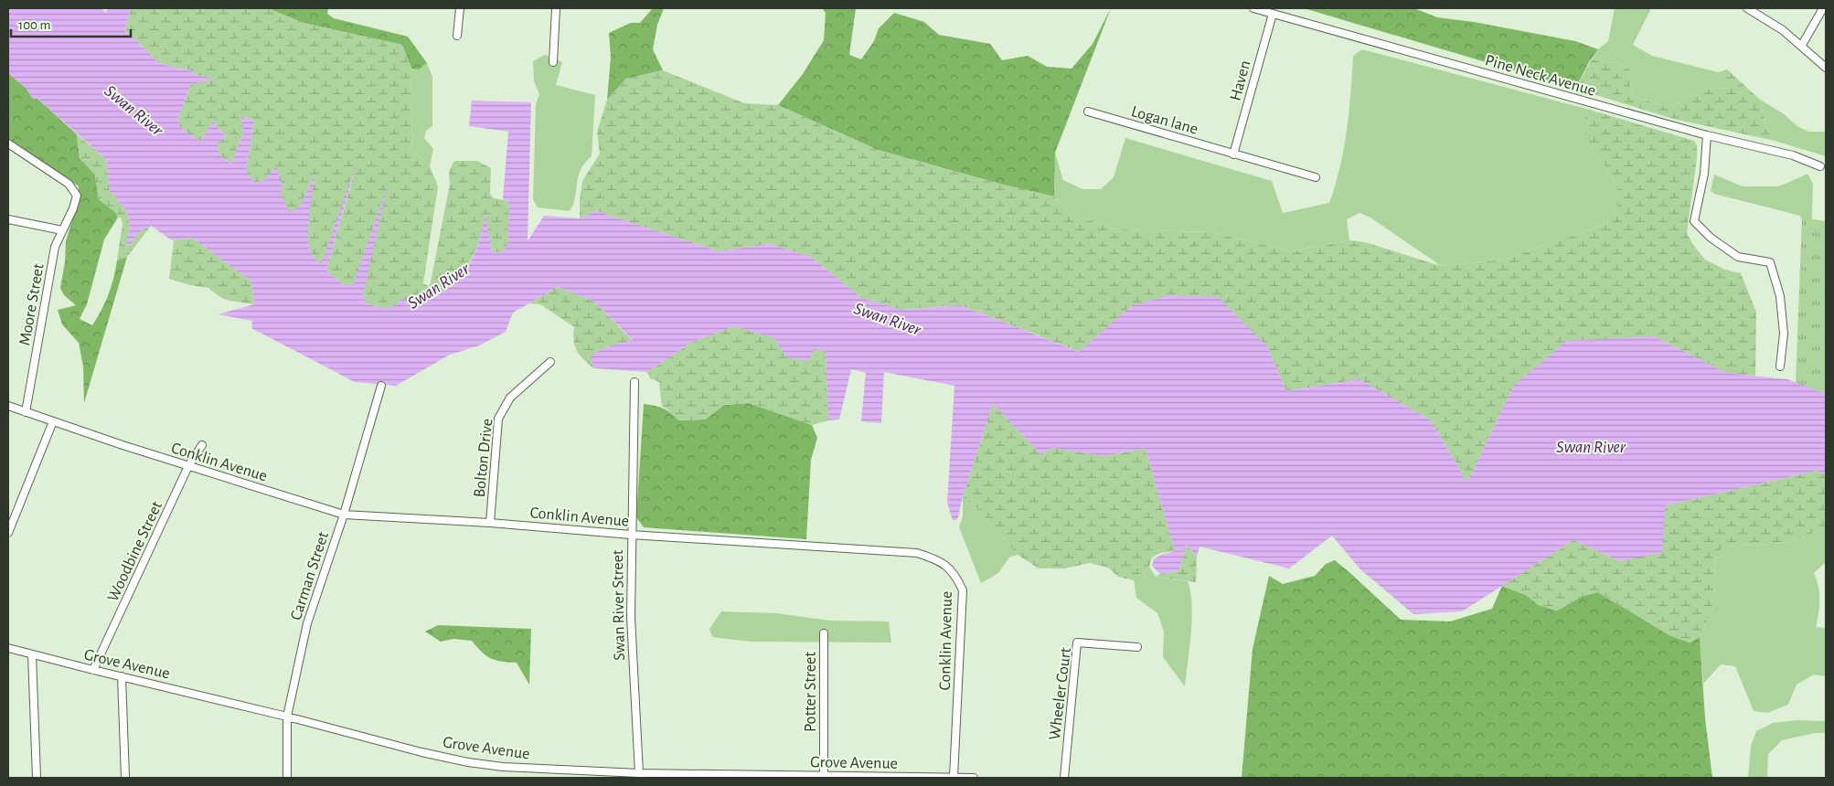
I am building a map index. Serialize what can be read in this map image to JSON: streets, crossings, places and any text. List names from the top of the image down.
{
  "streets": {
    "street": [
      "Pine Neck Avenue",
      "Haven",
      "Logan lane",
      "Moore Street",
      "Bolton Drive",
      "Conklin Avenue",
      "Woodbine Street",
      "Carman Street",
      "Swan River Street",
      "Grove Avenue",
      "Potter Street",
      "Wheeler Court"
    ]
  },
  "crossings": [
    ["Pine Neck Avenue", "Haven"],
    ["Haven", "Logan lane"],
    ["Moore Street", "Conklin Avenue"],
    ["Bolton Drive", "Conklin Avenue"],
    ["Conklin Avenue", "Woodbine Street"],
    ["Conklin Avenue", "Carman Street"],
    ["Conklin Avenue", "Swan River Street"],
    ["Conklin Avenue", "Grove Avenue"],
    ["Woodbine Street", "Grove Avenue"],
    ["Carman Street", "Grove Avenue"],
    ["Swan River Street", "Grove Avenue"],
    ["Grove Avenue", "Potter Street"]
  ],
  "water": ["Swan River"],
  "scale_bar": "100 m"
}
